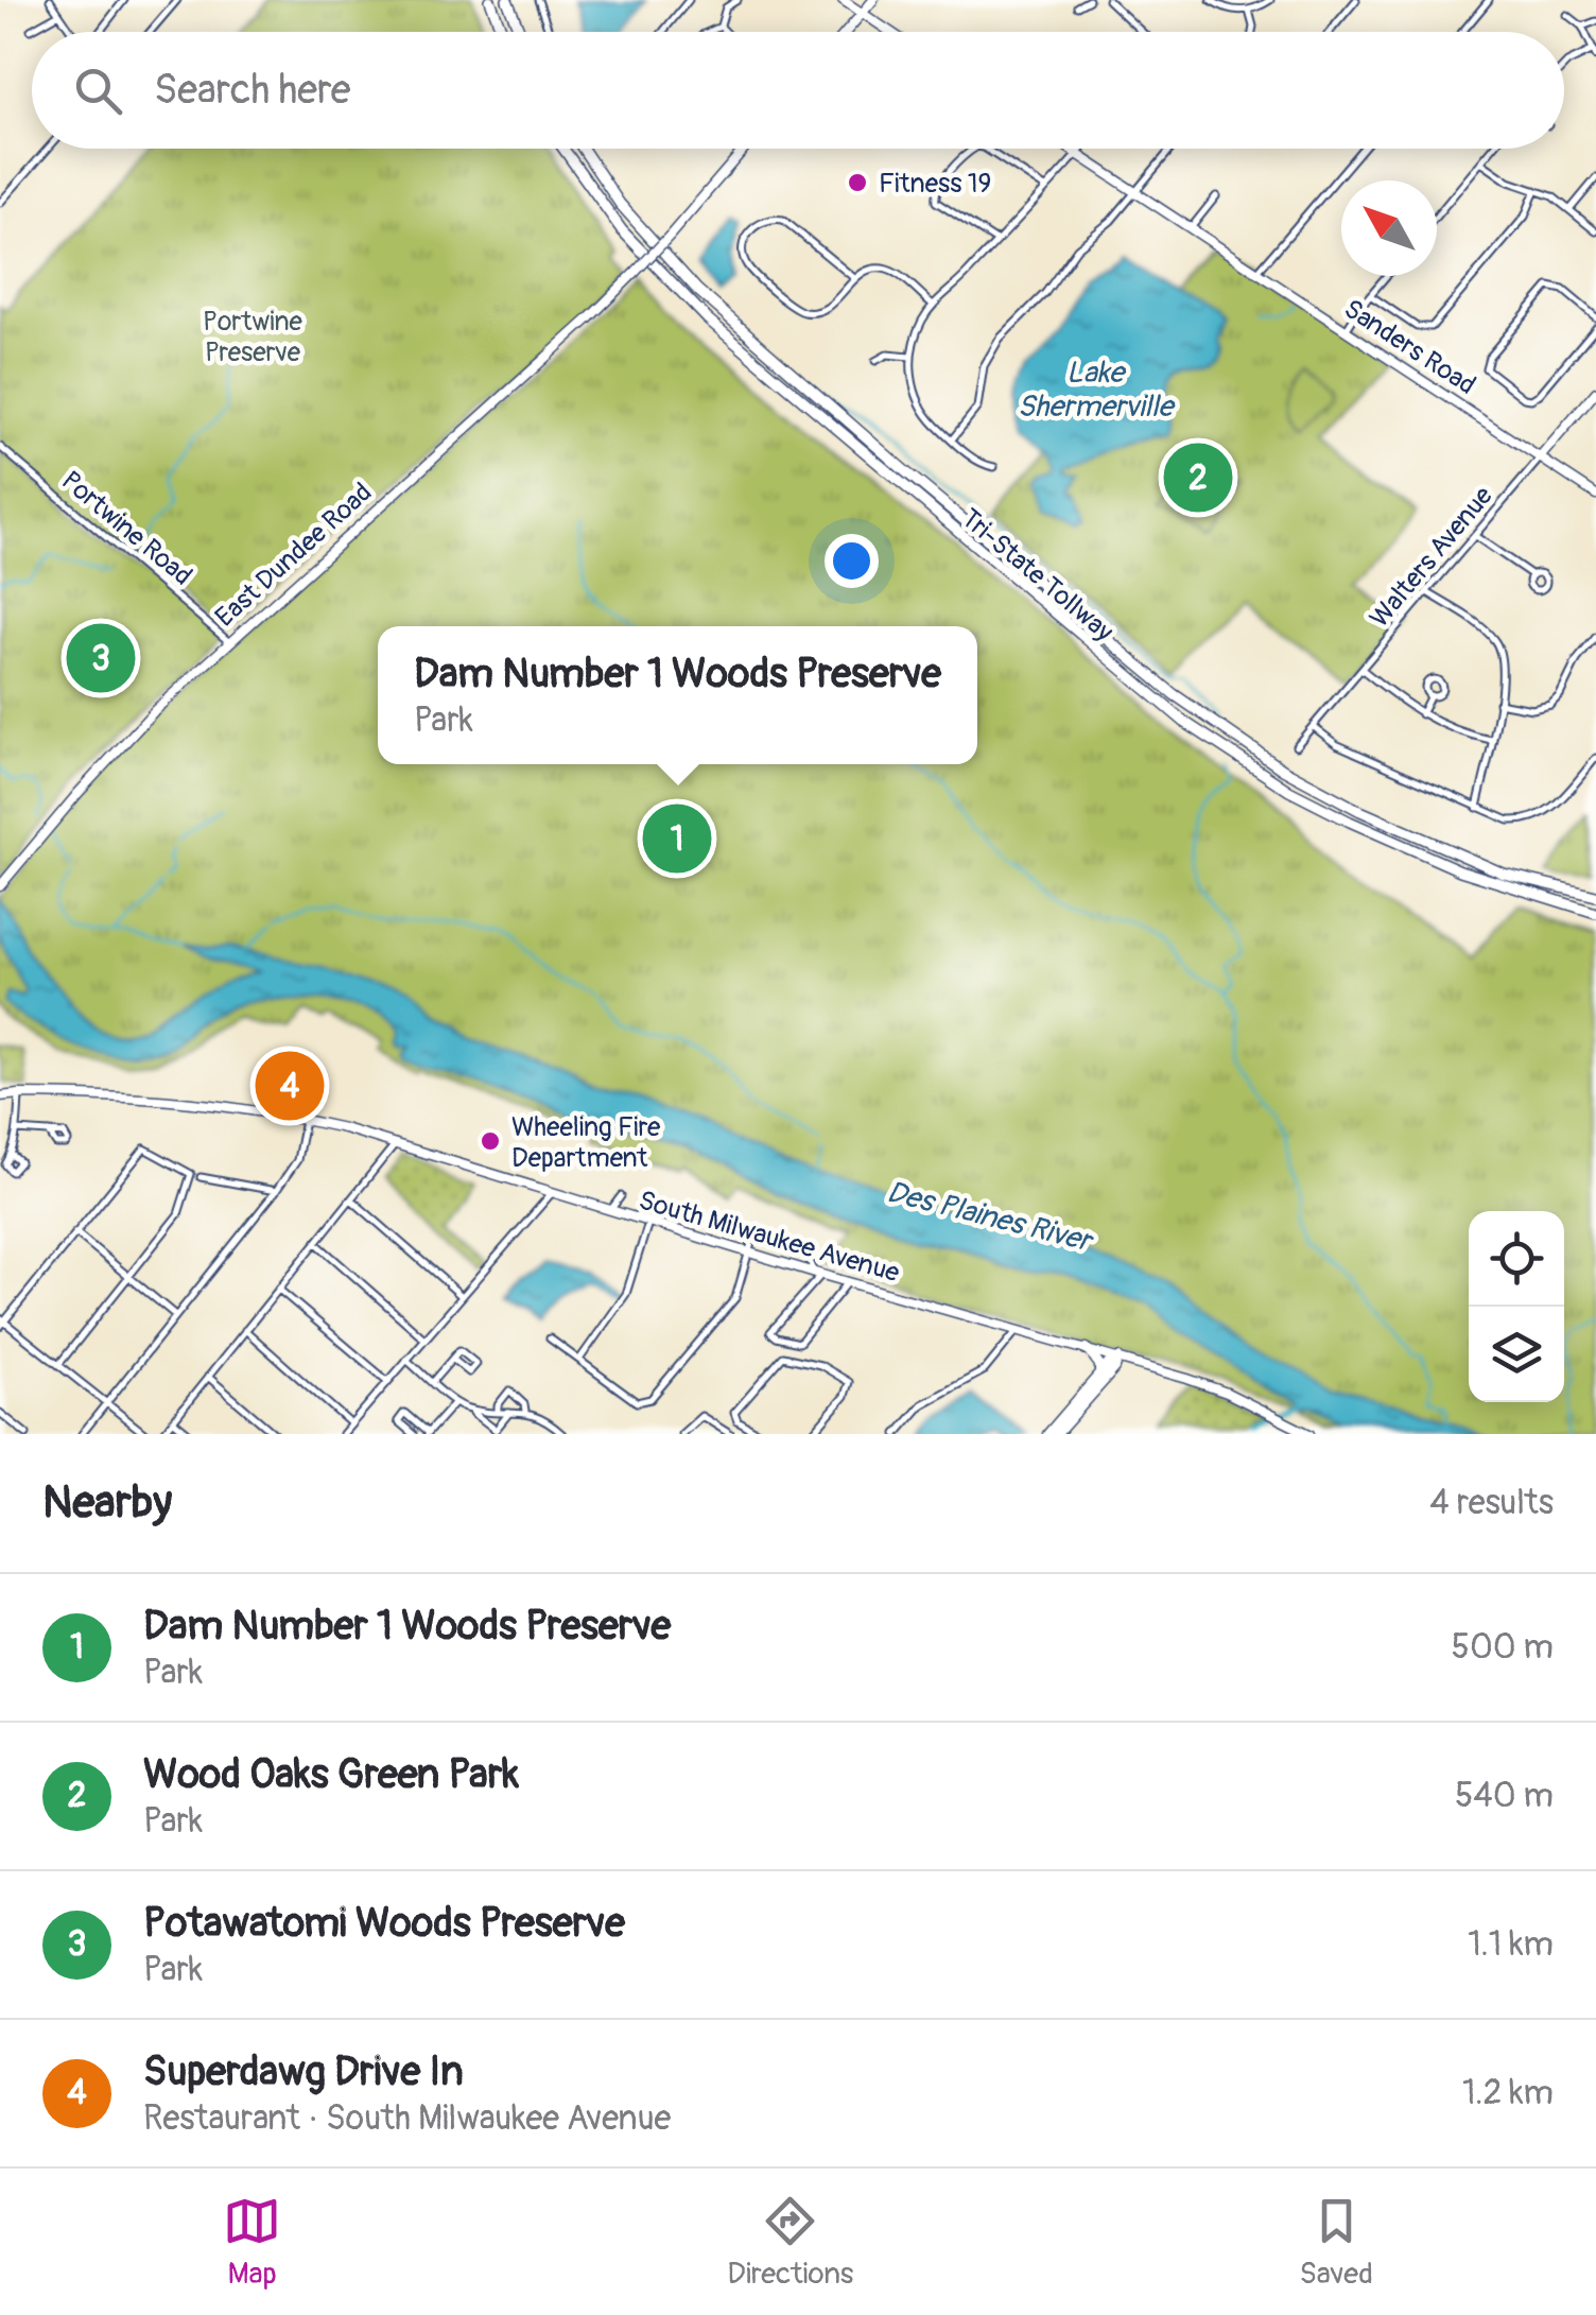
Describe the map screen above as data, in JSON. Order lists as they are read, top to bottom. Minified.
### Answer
{"streets":{"highway":["Tri-State Tollway"],"main road":["Sanders Road","East Dundee Road","Walters Avenue","South Milwaukee Avenue"],"street":["Portwine Road"]},"crossings":[["Sanders Road","Walters Avenue"],["Portwine Road","East Dundee Road"]],"water":["Lake Shermerville","Des Plaines River"],"parks":["Portwine Preserve"],"places":["Fitness 19","Wheeling Fire Department"],"north":"top left","page":{"search":"Search here","pins":["2","3","1","4"],"popup":["Dam Number 1 Woods Preserve","Park"],"heading":["Nearby","4 results"],"list":[{"mark":"1","name":"Dam Number 1 Woods Preserve","note":"Park","value":"500 m"},{"mark":"2","name":"Wood Oaks Green Park","note":"Park","value":"540 m"},{"mark":"3","name":"Potawatomi Woods Preserve","note":"Park","value":"1.1 km"},{"mark":"4","name":"Superdawg Drive In","note":"Restaurant · South Milwaukee Avenue","value":"1.2 km"}],"nav":["Map","Directions","Saved"]}}
